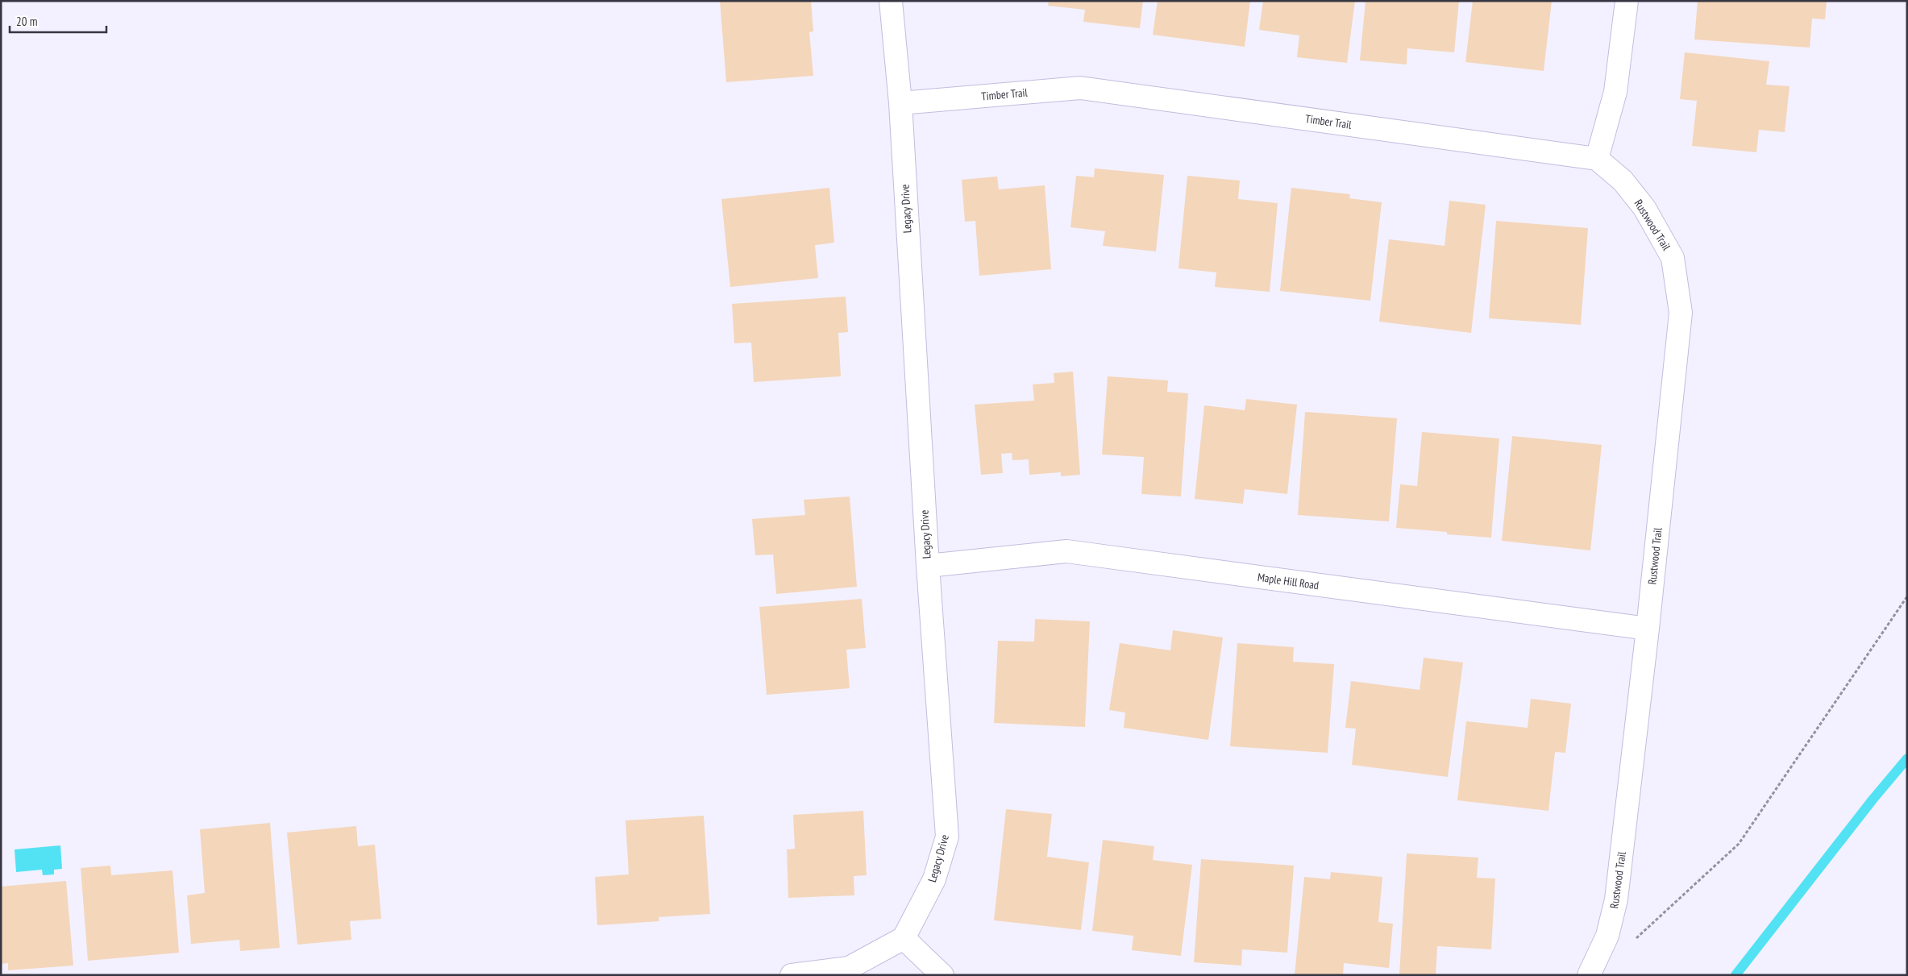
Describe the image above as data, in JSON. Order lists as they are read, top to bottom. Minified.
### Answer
{"streets":{"street":["Timber Trail","Legacy Drive","Rustwood Trail","Maple Hill Road"]},"crossings":[["Timber Trail","Legacy Drive"],["Timber Trail","Rustwood Trail"],["Legacy Drive","Maple Hill Road"],["Rustwood Trail","Maple Hill Road"]],"scale_bar":"20 m"}
